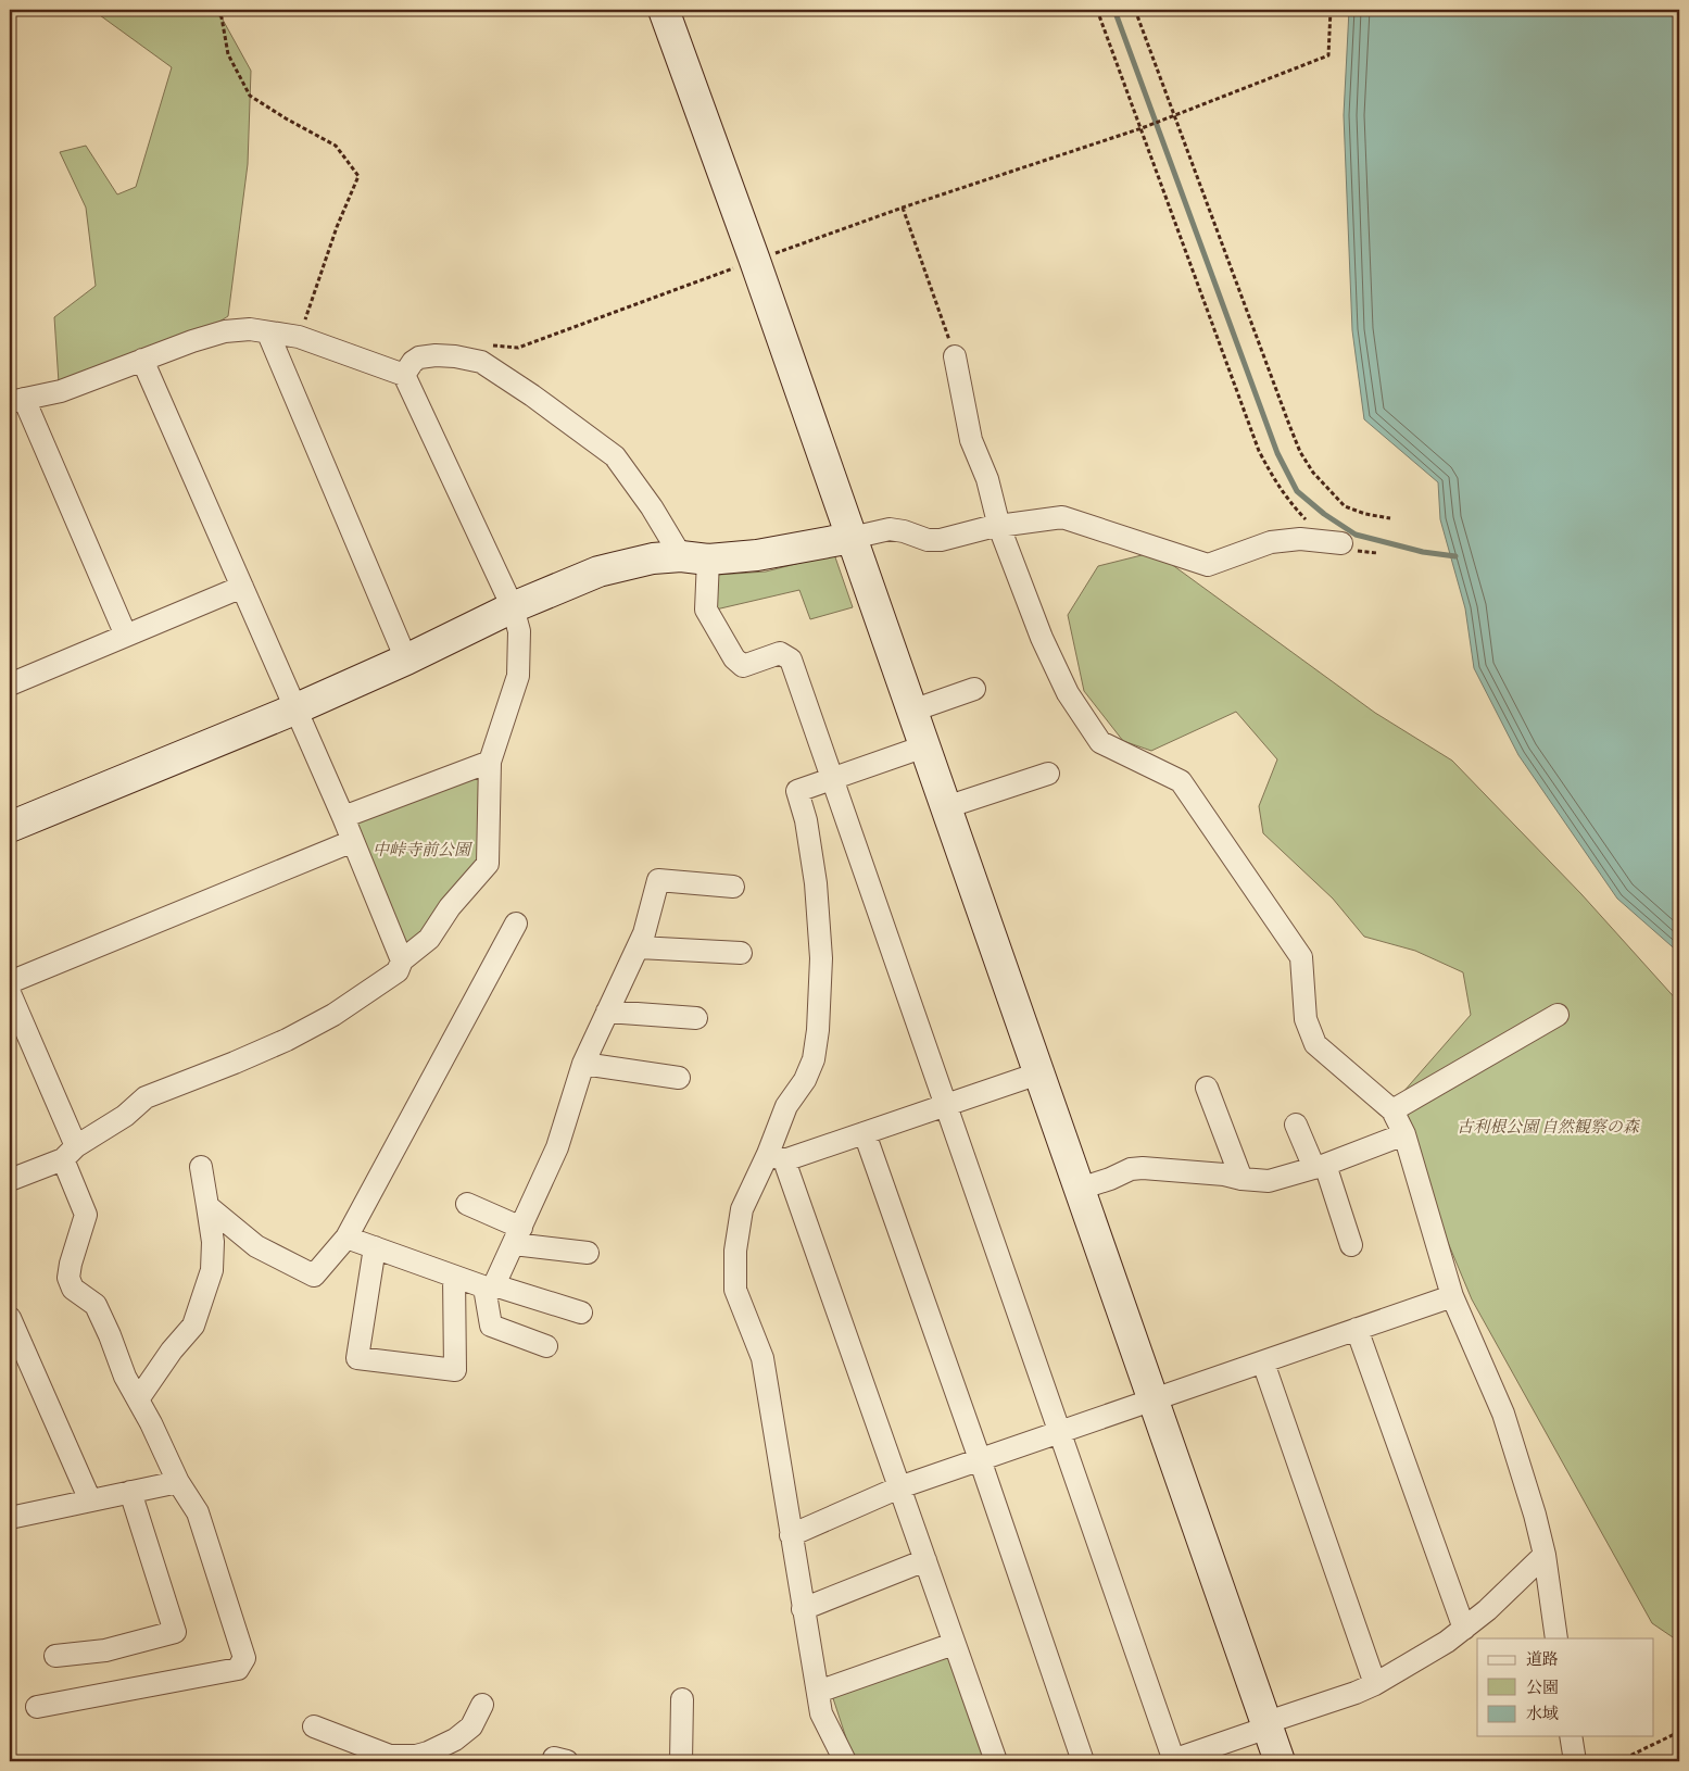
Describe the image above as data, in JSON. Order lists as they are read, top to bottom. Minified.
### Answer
{"parks":["中峠寺前公園","古利根公園 自然観察の森"],"legend":["道路","公園","水域"]}
